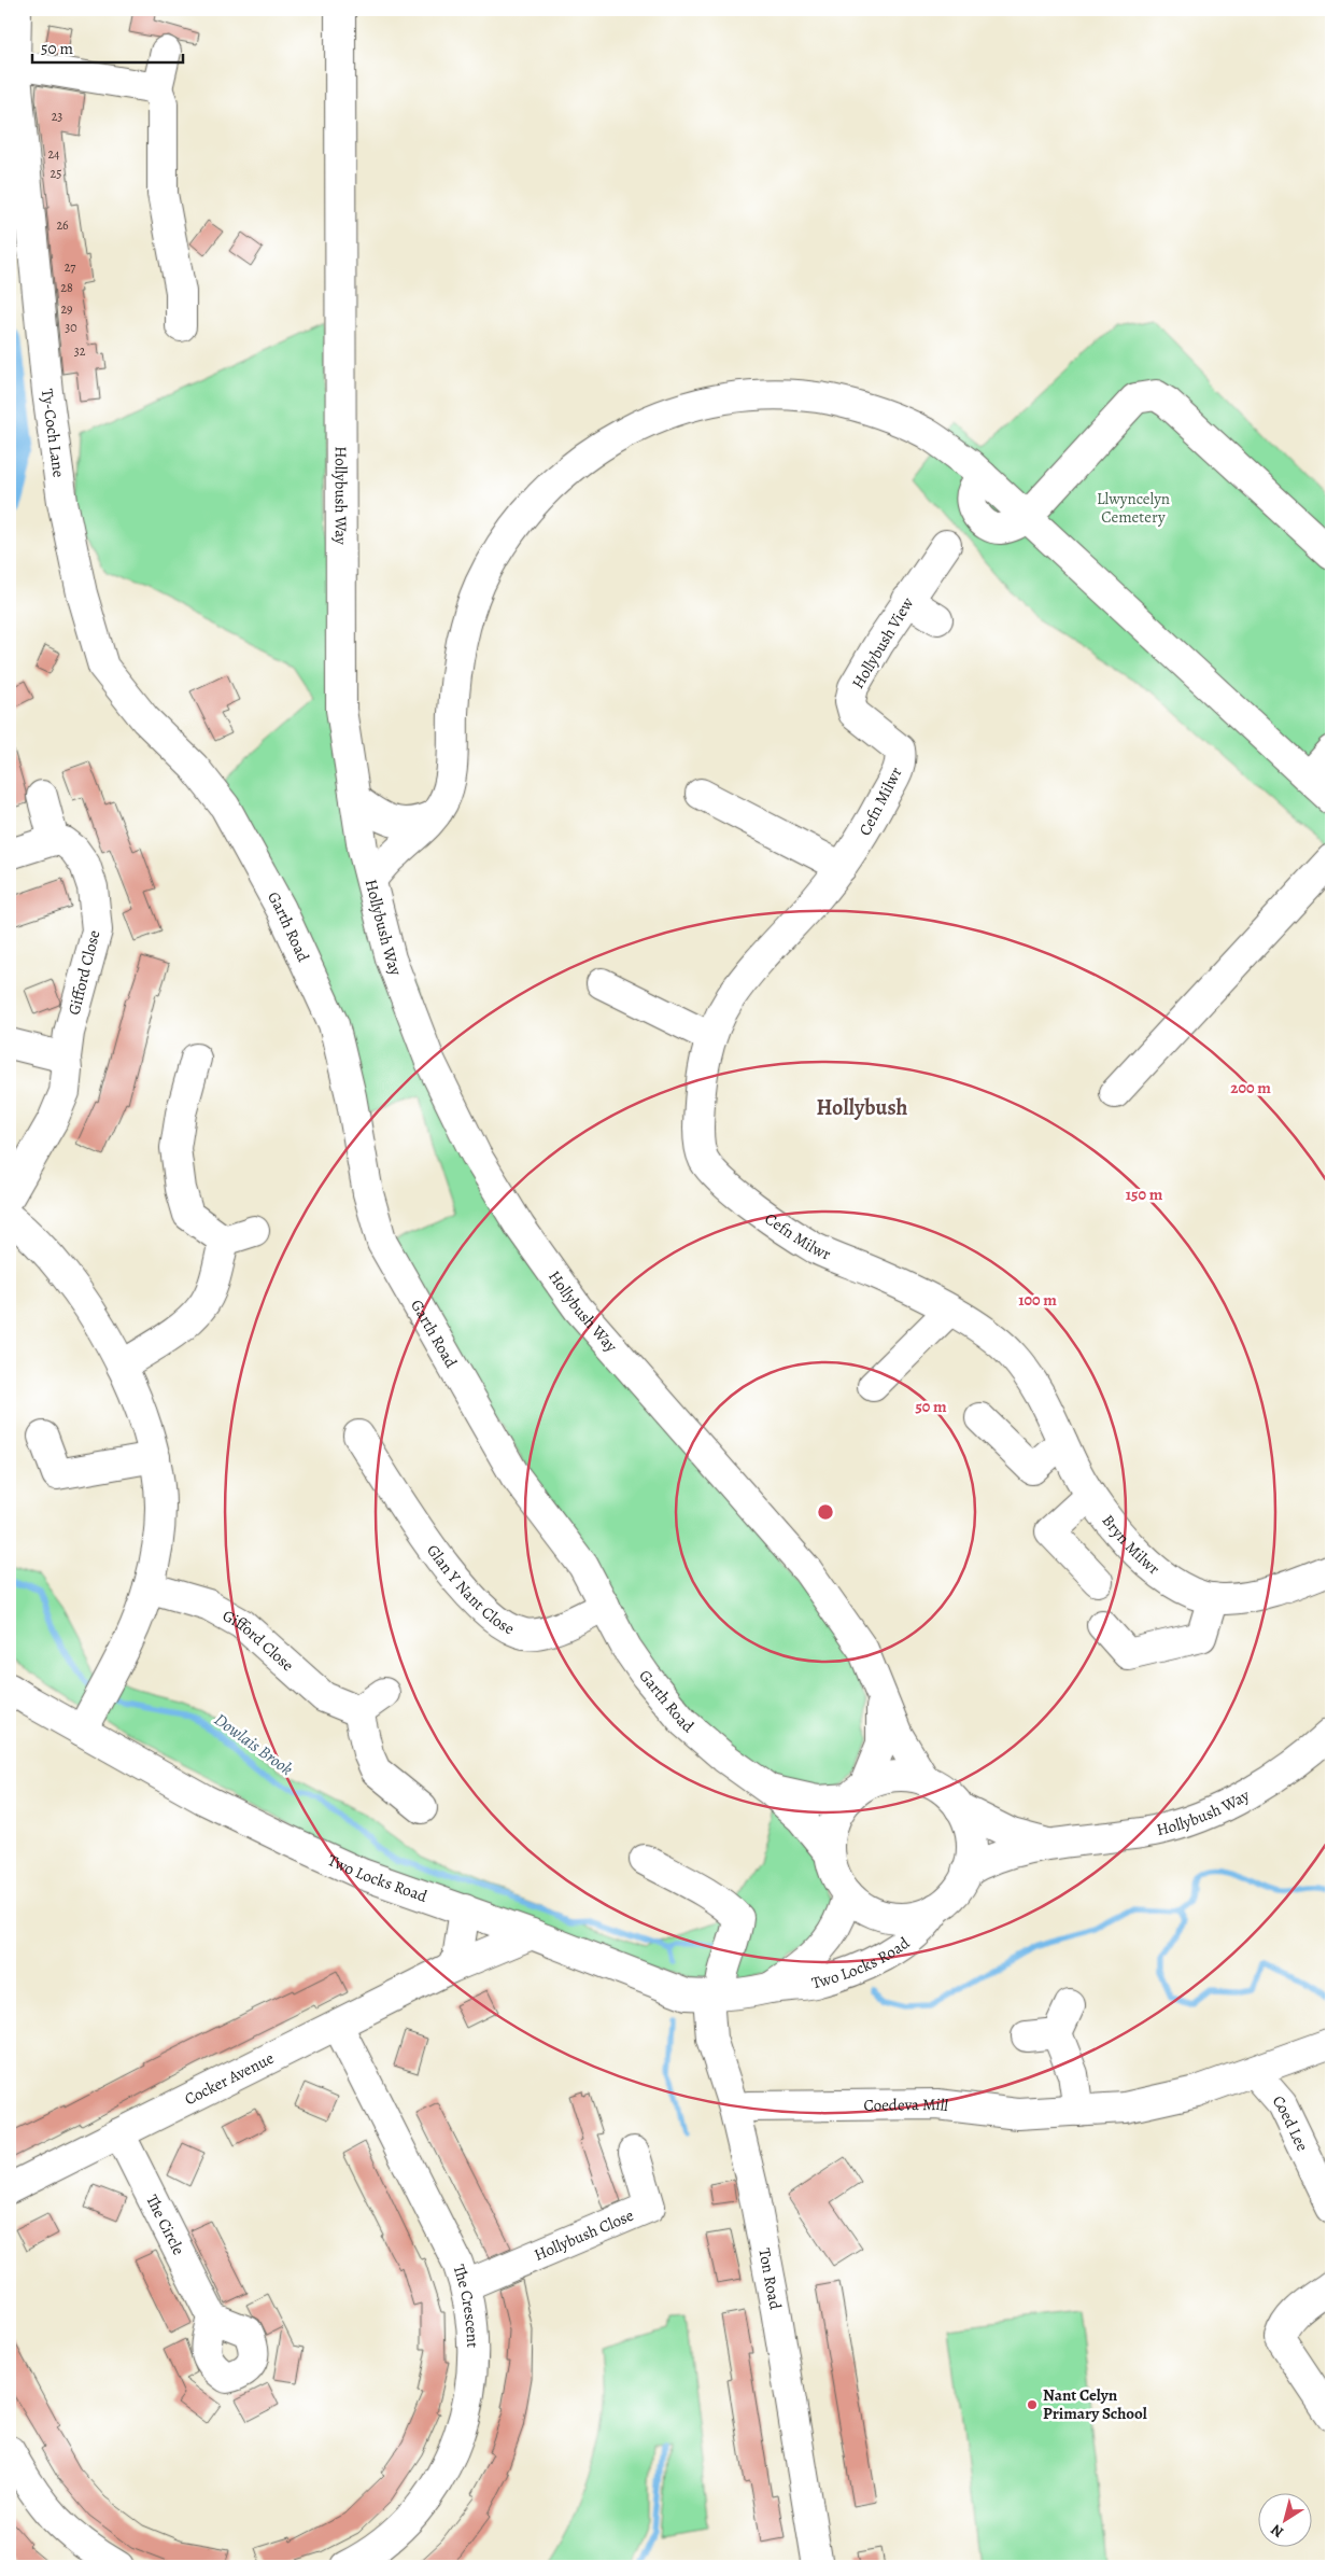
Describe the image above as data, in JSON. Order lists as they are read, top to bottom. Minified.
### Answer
{"streets":{"street":["Ty-Coch Lane","Hollybush Way","Hollybush View","Cefn Milwr","Garth Road","Gifford Close","Bryn Milwr","Glan Y Nant Close","Two Locks Road","Cocker Avenue","Coedeva Mill","Coed Lee","The Circle","Hollybush Close","Ton Road","The Crescent"]},"crossings":[["Ty-Coch Lane","Garth Road"],["Hollybush Way","Garth Road"],["Hollybush Way","Two Locks Road"],["Hollybush View","Cefn Milwr"],["Cefn Milwr","Bryn Milwr"],["Garth Road","Glan Y Nant Close"],["Garth Road","Two Locks Road"],["Two Locks Road","Cocker Avenue"],["Two Locks Road","Ton Road"],["Cocker Avenue","The Circle"],["Cocker Avenue","The Crescent"],["Coedeva Mill","Coed Lee"],["Coedeva Mill","Ton Road"],["Hollybush Close","The Crescent"]],"districts":["Hollybush"],"water":["Dowlais Brook"],"parks":["Llwyncelyn Cemetery"],"places":["Nant Celyn Primary School"],"house_numbers":["23","24","25","26","27","28","29","30","32"],"scale_bar":"50 m","north":"bottom left","rings":["200 m","150 m","100 m","50 m"]}
